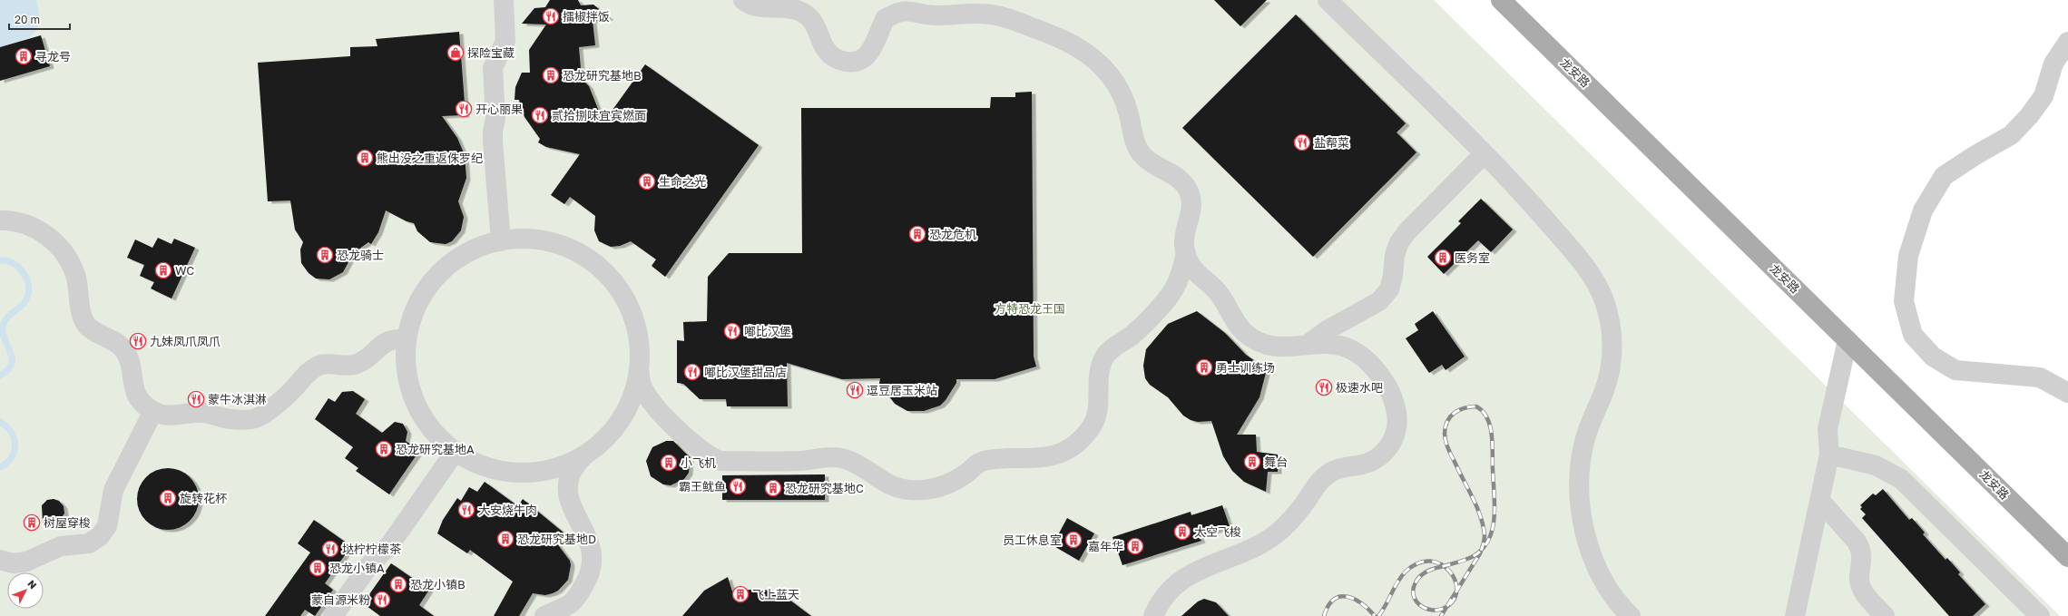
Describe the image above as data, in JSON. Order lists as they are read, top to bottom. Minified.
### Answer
{"streets":{"main road":["龙安路"]},"parks":["方特恐龙王国"],"places":{"restaurant":["擂椒拌饭","开心丽果","贰拾捌味宜宾燃面","盐帮菜","嘟比汉堡","九妹凤爪凤爪","嘟比汉堡甜品店","极速水吧","逗豆居玉米站","蒙牛冰淇淋","霸王鱿鱼","大安烧牛肉","垯柠柠檬茶","蒙自源米粉"],"shop":["探险宝藏"],"building":["寻龙号","恐龙研究基地B","熊出没之重返侏罗纪","生命之光","恐龙危机","恐龙骑士","医务室","WC","勇士训练场","恐龙研究基地A","舞台","小飞机","恐龙研究基地C","旋转花杯","树屋穿梭","太空飞梭","恐龙研究基地D","员工休息室","嘉年华","恐龙小镇A","恐龙小镇B","飞上蓝天"]},"scale_bar":"20 m","north":"top right"}
